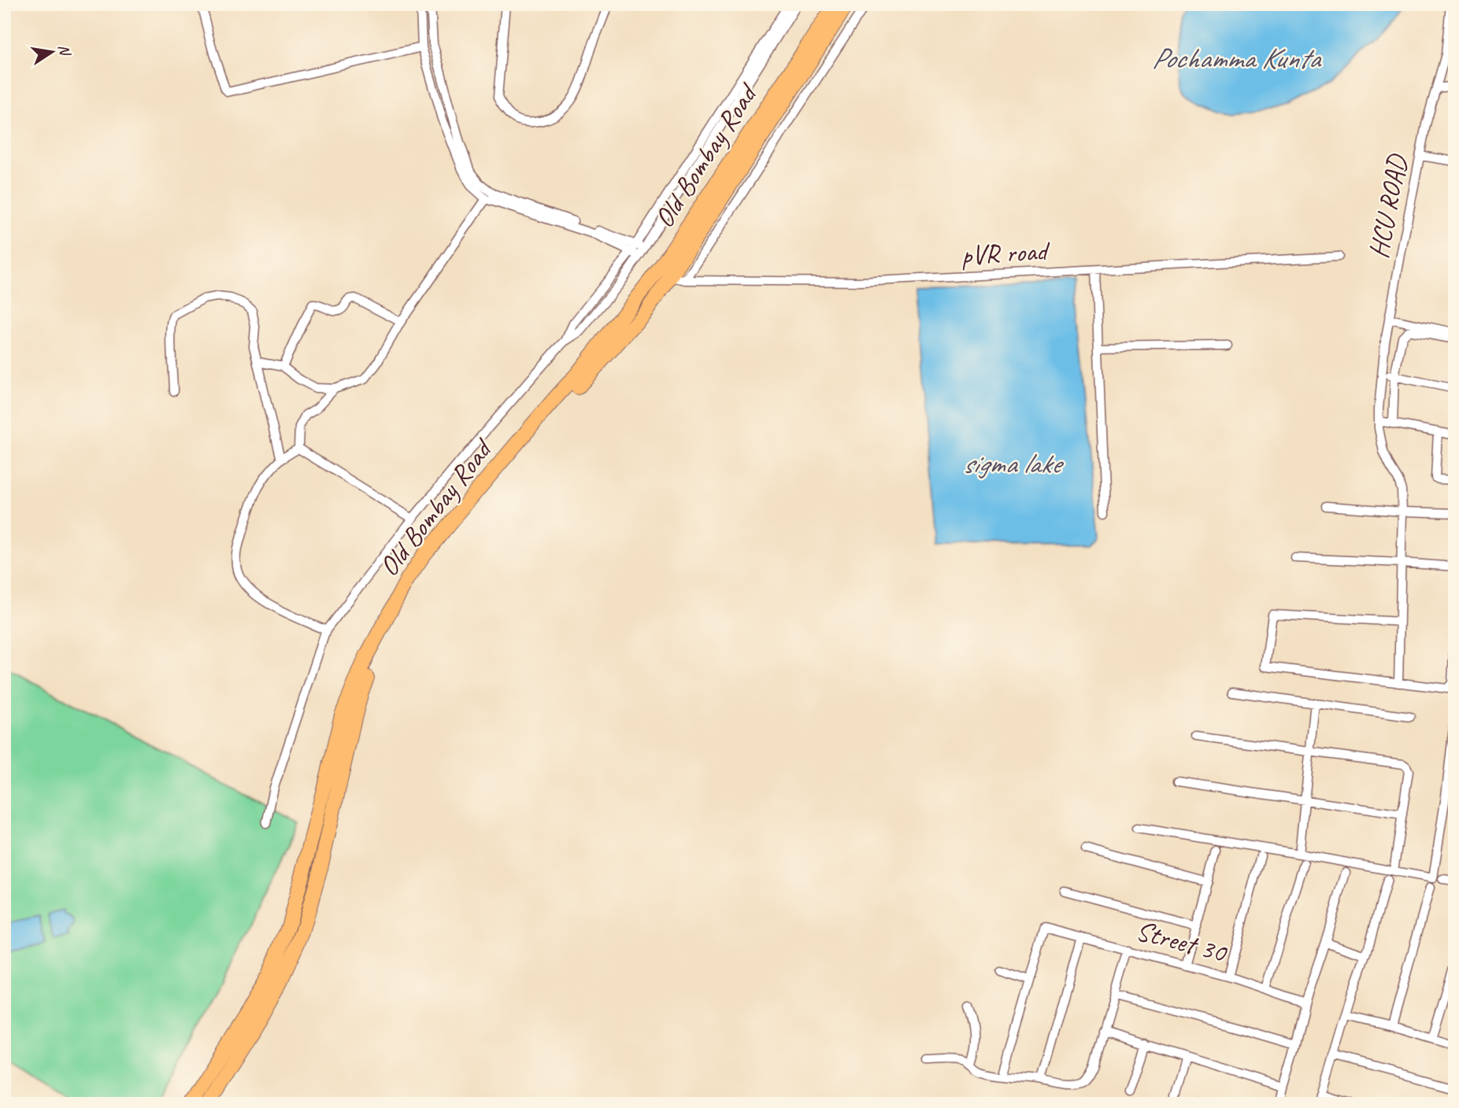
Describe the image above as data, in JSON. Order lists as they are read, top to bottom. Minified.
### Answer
{"streets":{"main road":["Old Bombay Road"],"street":["HCU ROAD","pVR road","Street 30"]},"crossings":[["Old Bombay Road","pVR road"]],"water":["Pochamma Kunta","sigma lake"],"north":"right"}
